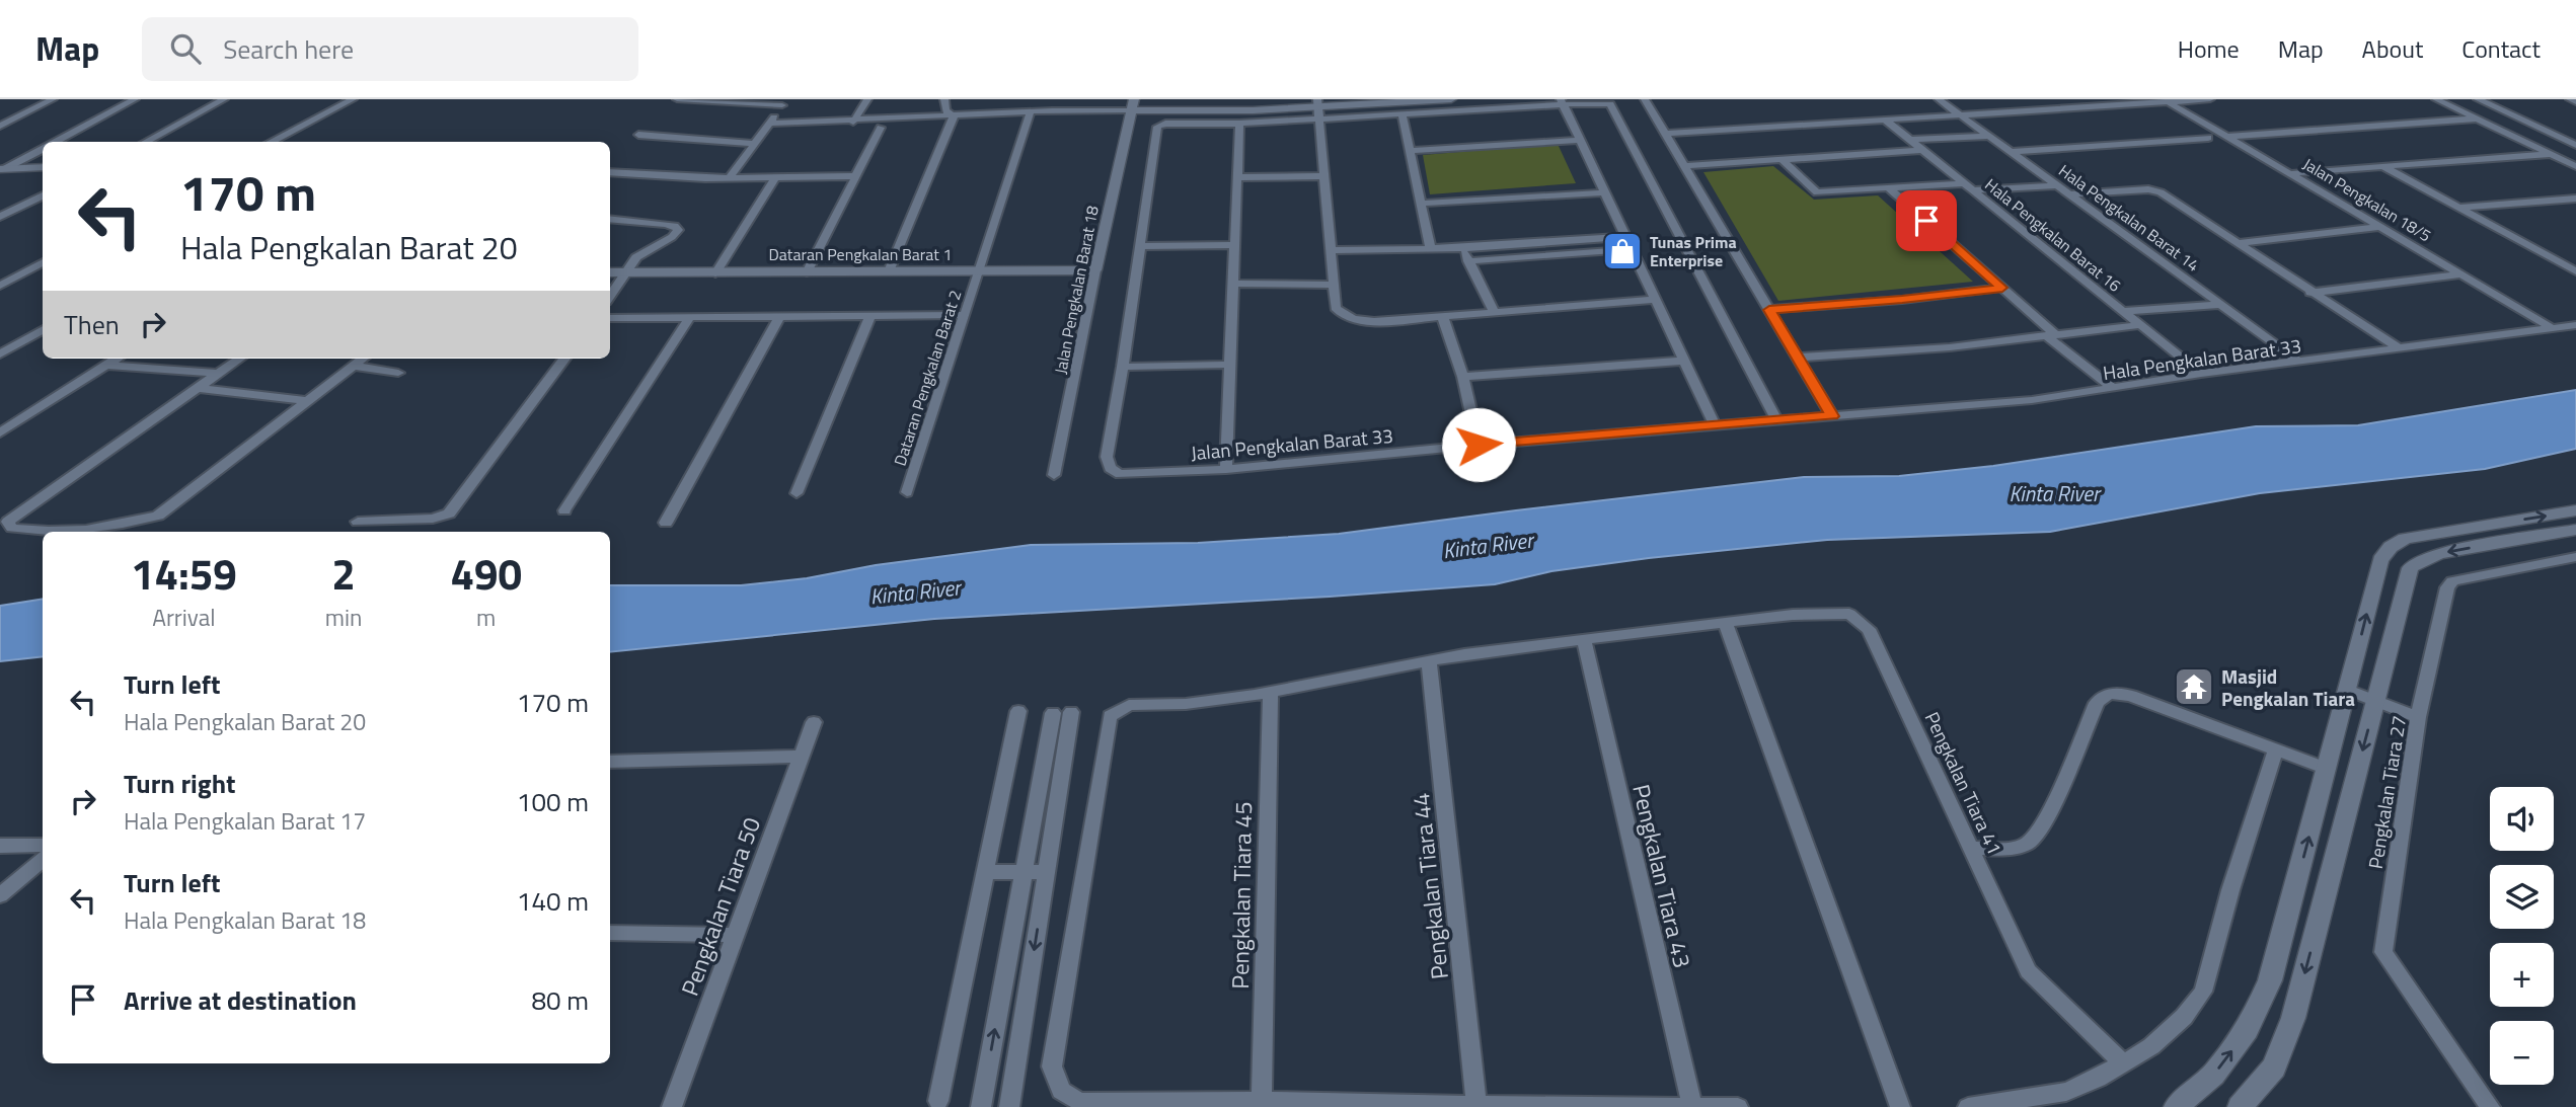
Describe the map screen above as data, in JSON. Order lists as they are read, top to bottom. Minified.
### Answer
{"streets":{"street":["Jalan Pengkalan 18/5","Hala Pengkalan Barat 14","Hala Pengkalan Barat 16","Dataran Pengkalan Barat 1","Jalan Pengkalan Barat 18","Hala Pengkalan Barat 33","Dataran Pengkalan Barat 2","Jalan Pengkalan Barat 33","Pengkalan Tiara 41","Pengkalan Tiara 27","Pengkalan Tiara 43","Pengkalan Tiara 44","Pengkalan Tiara 45","Pengkalan Tiara 50"]},"crossings":[["Jalan Pengkalan 18/5","Hala Pengkalan Barat 33"],["Hala Pengkalan Barat 14","Hala Pengkalan Barat 33"],["Hala Pengkalan Barat 16","Hala Pengkalan Barat 33"],["Dataran Pengkalan Barat 1","Jalan Pengkalan Barat 18"],["Dataran Pengkalan Barat 1","Dataran Pengkalan Barat 2"],["Hala Pengkalan Barat 33","Jalan Pengkalan Barat 33"]],"water":["Kinta River"],"places":{"shop":["Tunas Prima Enterprise"],"temple":["Masjid Pengkalan Tiara"]},"page":{"header":"Map","search":"Search here","nav":["Home","Map","About","Contact"],"turn":["170 m","Hala Pengkalan Barat 20"],"then":"Then","eta":["14:59","Arrival","2","min","490","m"],"list":[{"name":"Turn left","note":"Hala Pengkalan Barat 20","value":"170 m"},{"name":"Turn right","note":"Hala Pengkalan Barat 17","value":"100 m"},{"name":"Turn left","note":"Hala Pengkalan Barat 18","value":"140 m"},{"name":"Arrive at destination","value":"80 m"}],"map_buttons":["+","−"]}}
